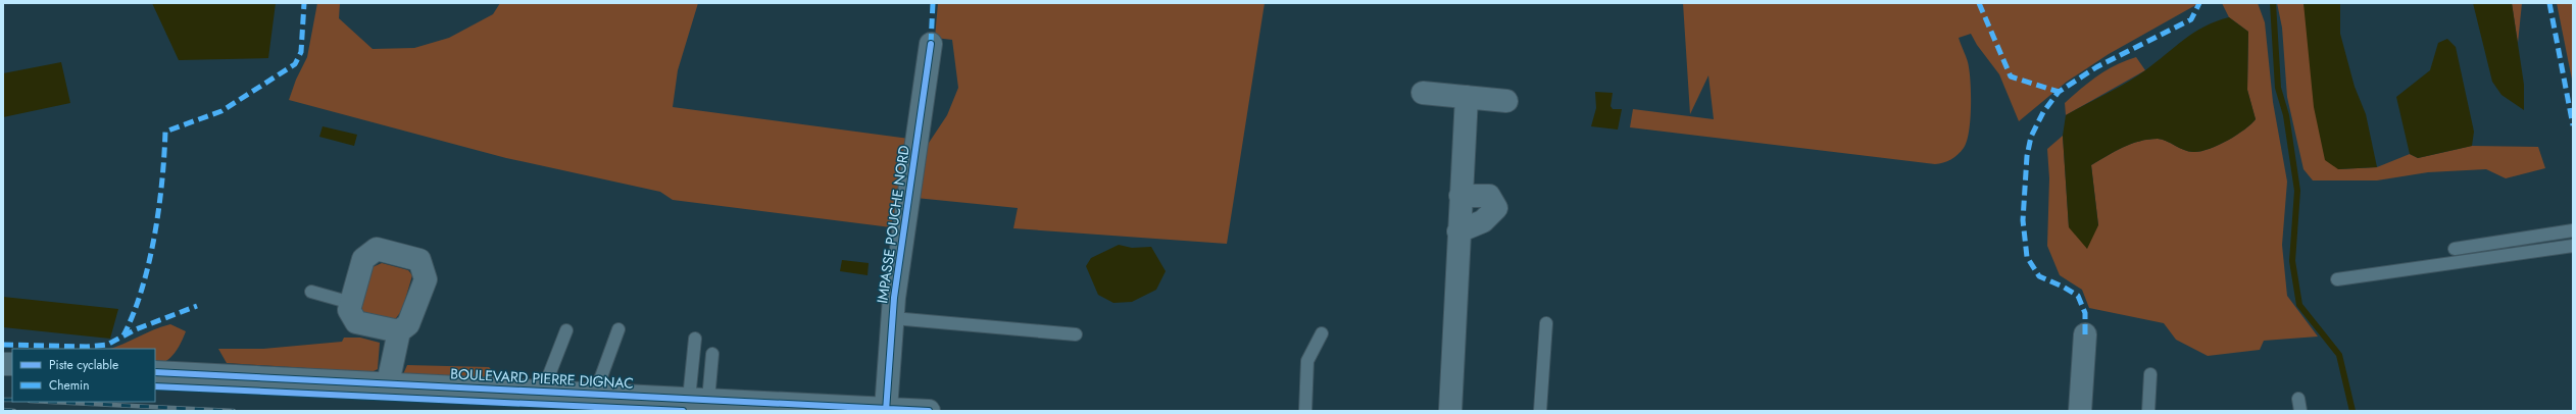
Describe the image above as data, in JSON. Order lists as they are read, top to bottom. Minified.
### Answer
{"streets":{"street":["IMPASSE POUCHE NORD","BOULEVARD PIERRE DIGNAC"]},"crossings":[["IMPASSE POUCHE NORD","BOULEVARD PIERRE DIGNAC"]],"legend":["Piste cyclable","Chemin"]}
